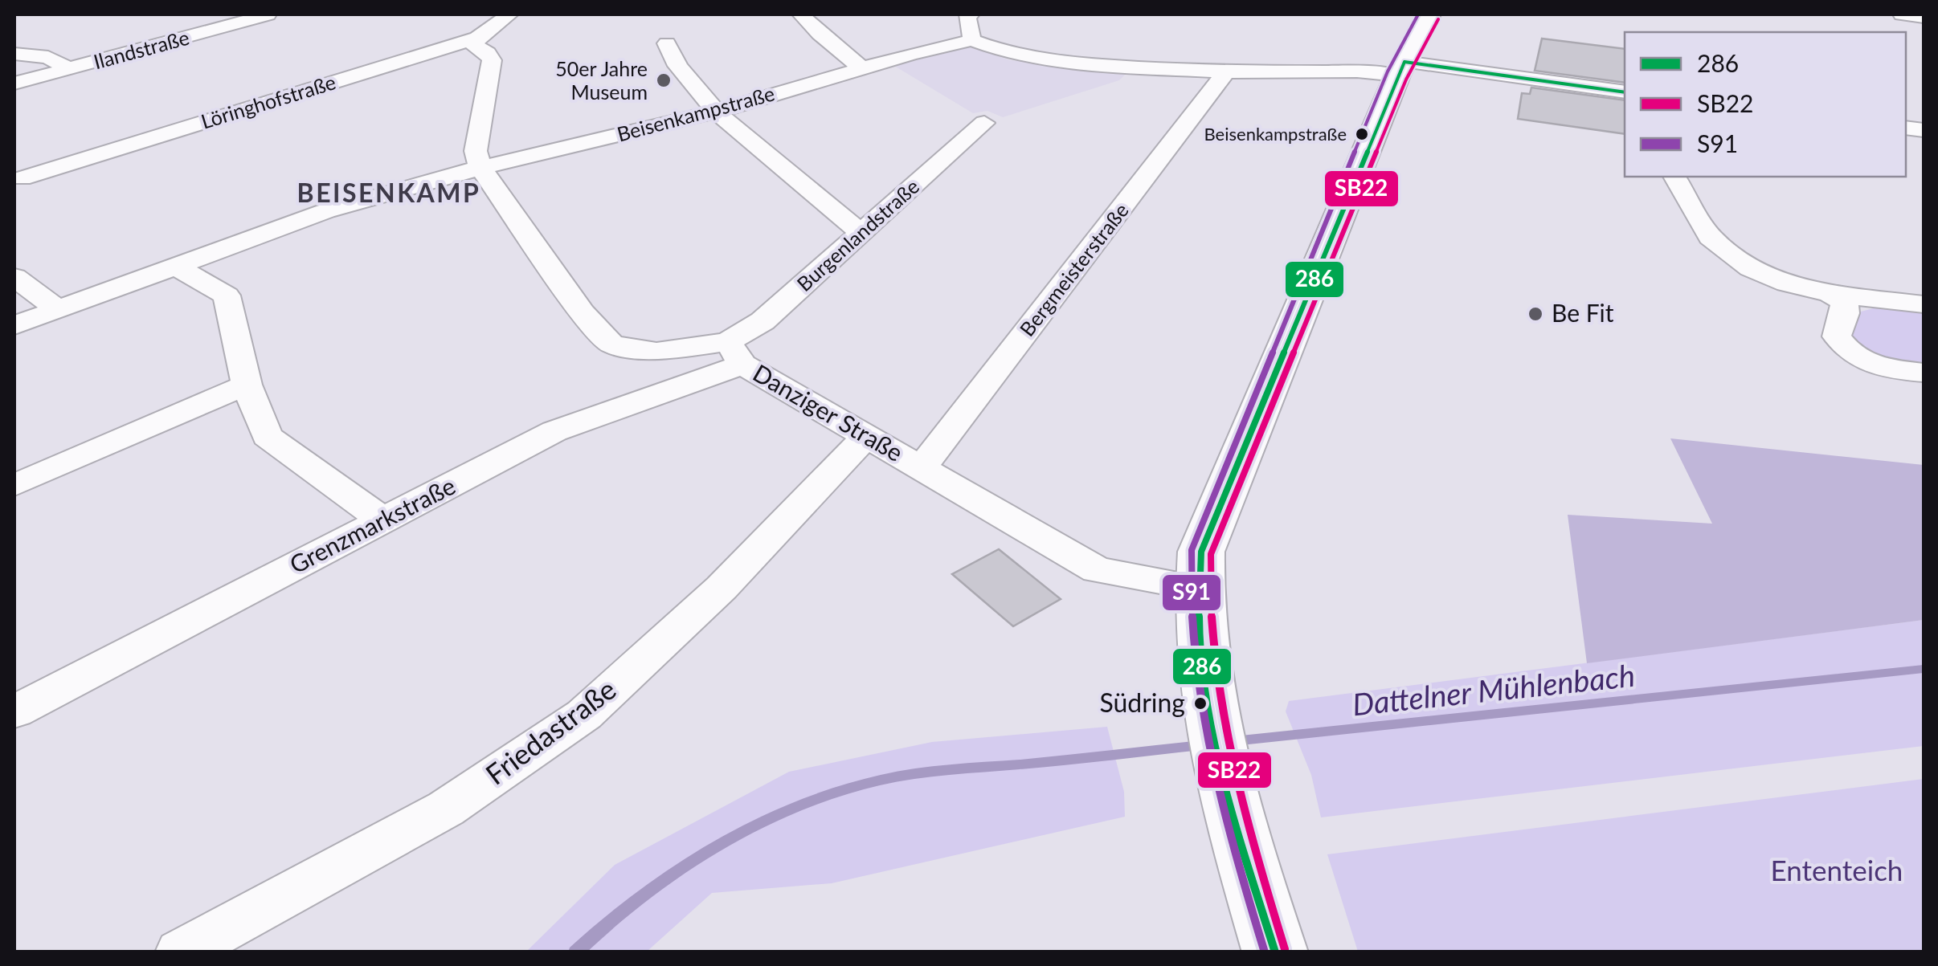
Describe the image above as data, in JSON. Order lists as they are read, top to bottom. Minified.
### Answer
{"streets":{"street":["Ilandstraße","Löringhofstraße","Beisenkampstraße","Burgenlandstraße","Bergmeisterstraße","Danziger Straße","Grenzmarkstraße","Friedastraße"]},"crossings":[["Burgenlandstraße","Danziger Straße"],["Burgenlandstraße","Grenzmarkstraße"],["Bergmeisterstraße","Danziger Straße"],["Danziger Straße","Grenzmarkstraße"],["Danziger Straße","Friedastraße"]],"districts":["BEISENKAMP"],"water":["Dattelner Mühlenbach"],"parks":["Ententeich"],"places":["50er Jahre Museum","Beisenkampstraße","Be Fit","Südring"],"lines":["transit line S91","transit line SB22","transit line 286"],"legend":["286","SB22","S91"]}
